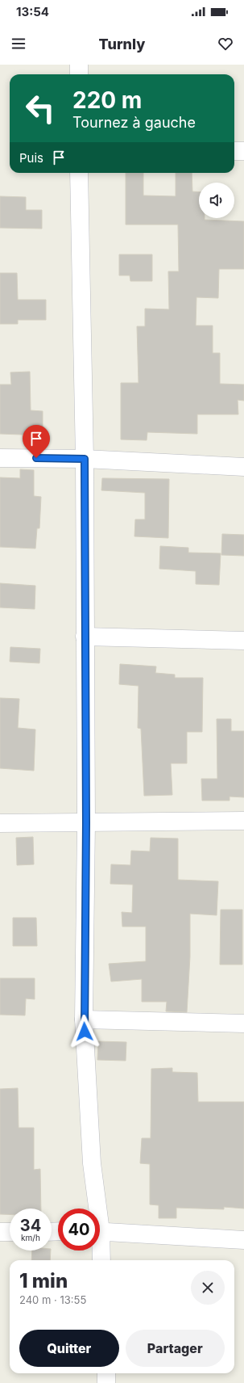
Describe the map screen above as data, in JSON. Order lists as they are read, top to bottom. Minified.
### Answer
{"page":{"status":"13:54","header":"Turnly","turn":["220 m","Tournez à gauche"],"then":"Puis","speed":"34 km/h","limit":"40","heading":["1 min","240 m · 13:55"],"buttons":["Quitter","Partager"]}}
